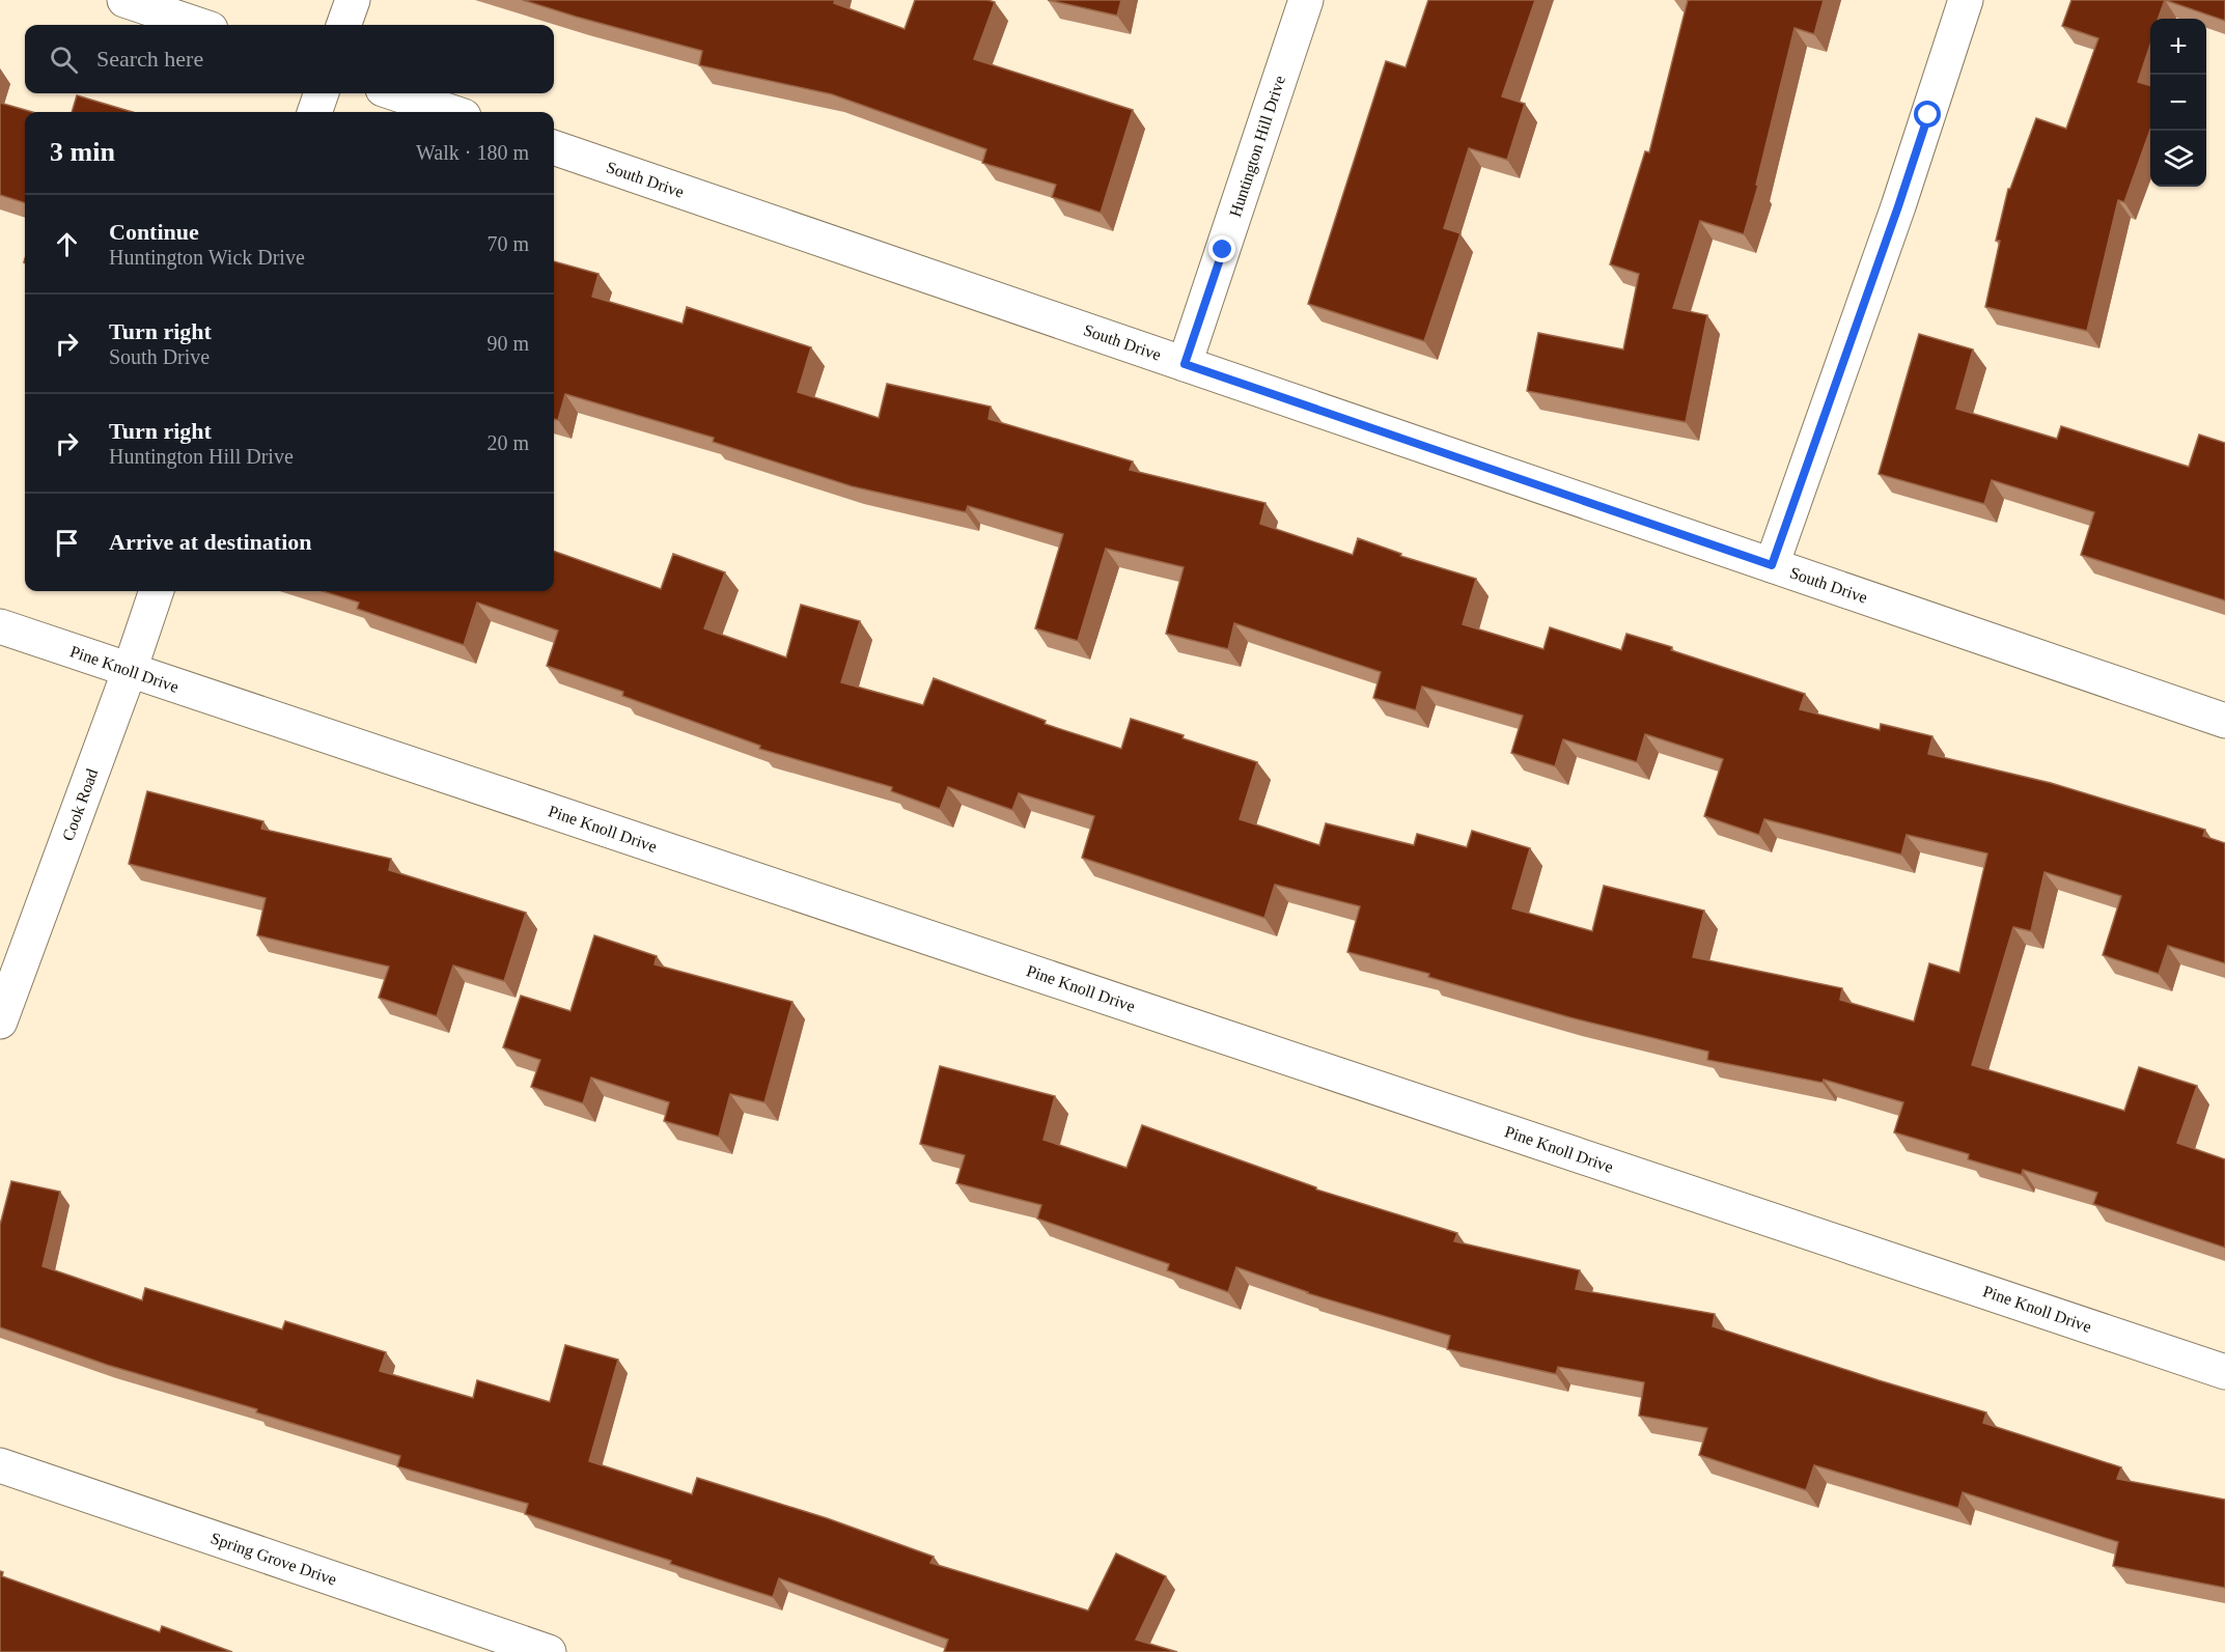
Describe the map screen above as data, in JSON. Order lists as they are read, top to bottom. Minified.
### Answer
{"streets":{"street":["Huntington Hill Drive","South Drive","Pine Knoll Drive","Cook Road","Spring Grove Drive"]},"crossings":[["Huntington Hill Drive","South Drive"],["Pine Knoll Drive","Cook Road"]],"page":{"map_buttons":["+","−"],"search":"Search here","heading":["3 min","Walk · 180 m"],"list":[["Continue","Huntington Wick Drive","70 m"],["Turn right","South Drive","90 m"],["Turn right","Huntington Hill Drive","20 m"],"Arrive at destination"]}}
